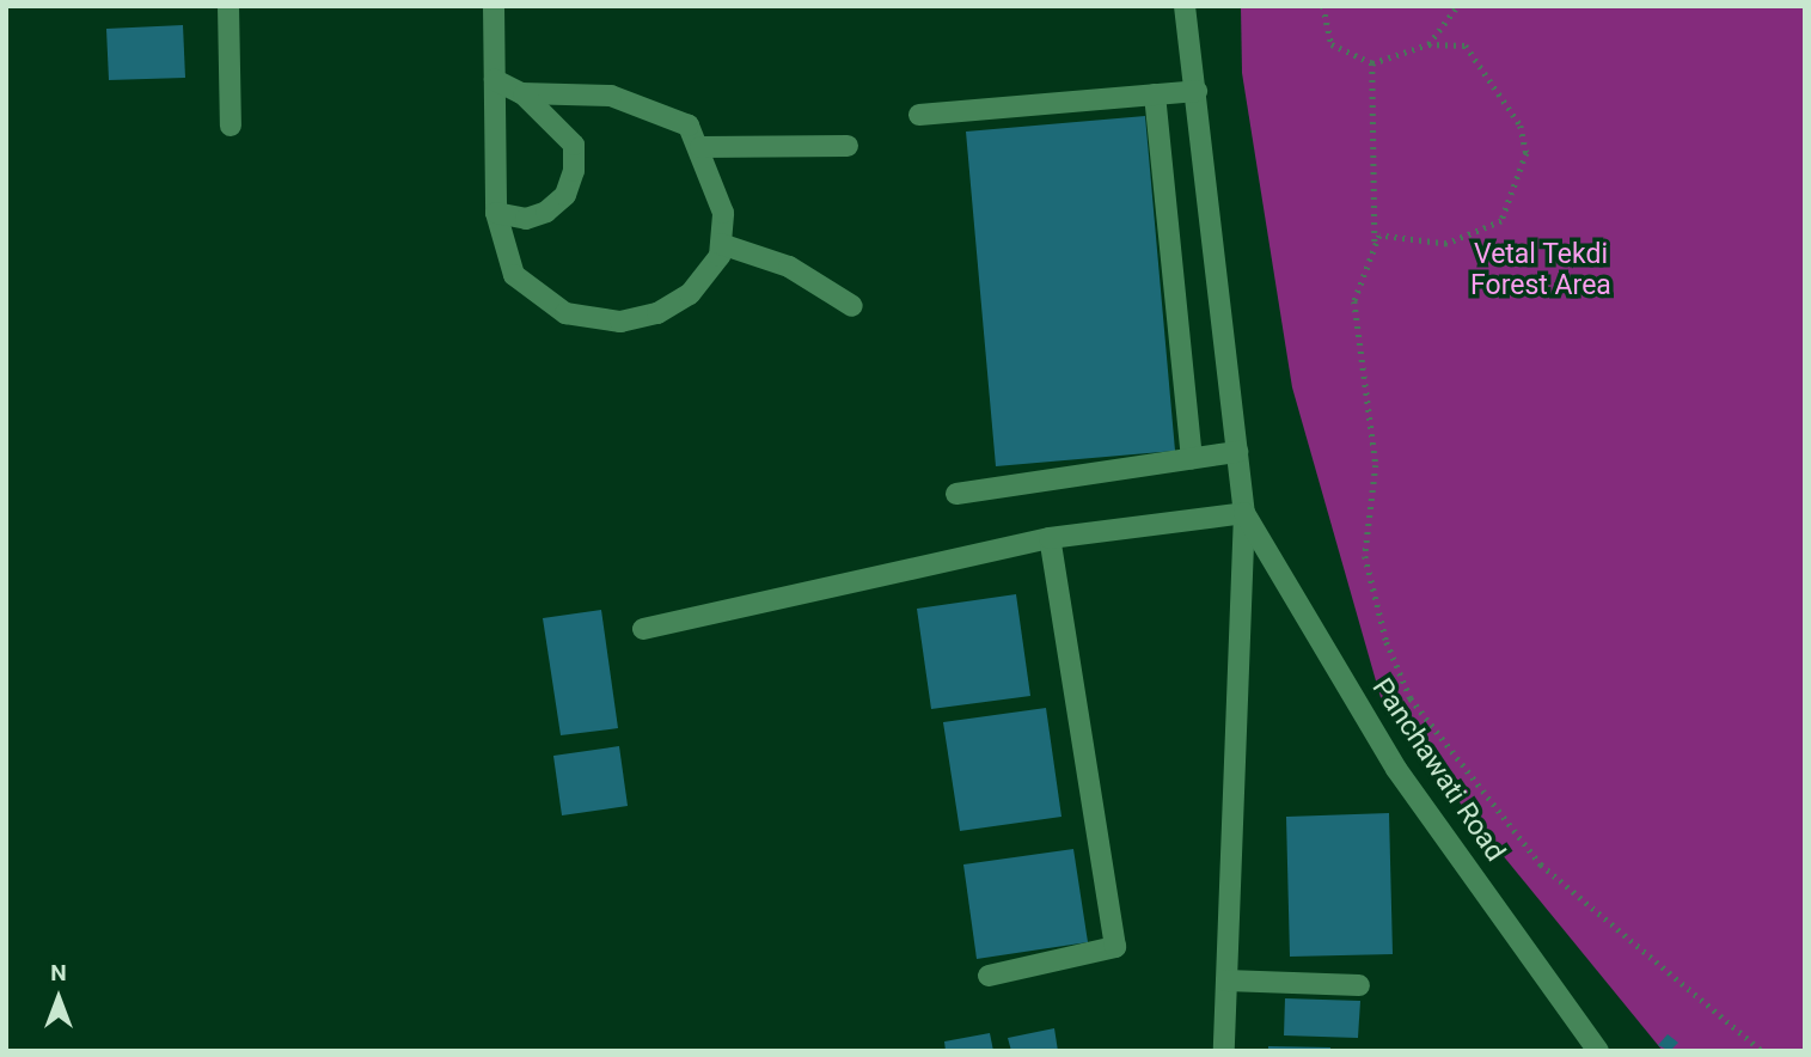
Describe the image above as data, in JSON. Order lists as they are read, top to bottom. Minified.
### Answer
{"streets":{"street":["Panchawati Road"]},"parks":["Vetal Tekdi Forest Area"],"north":"top"}
